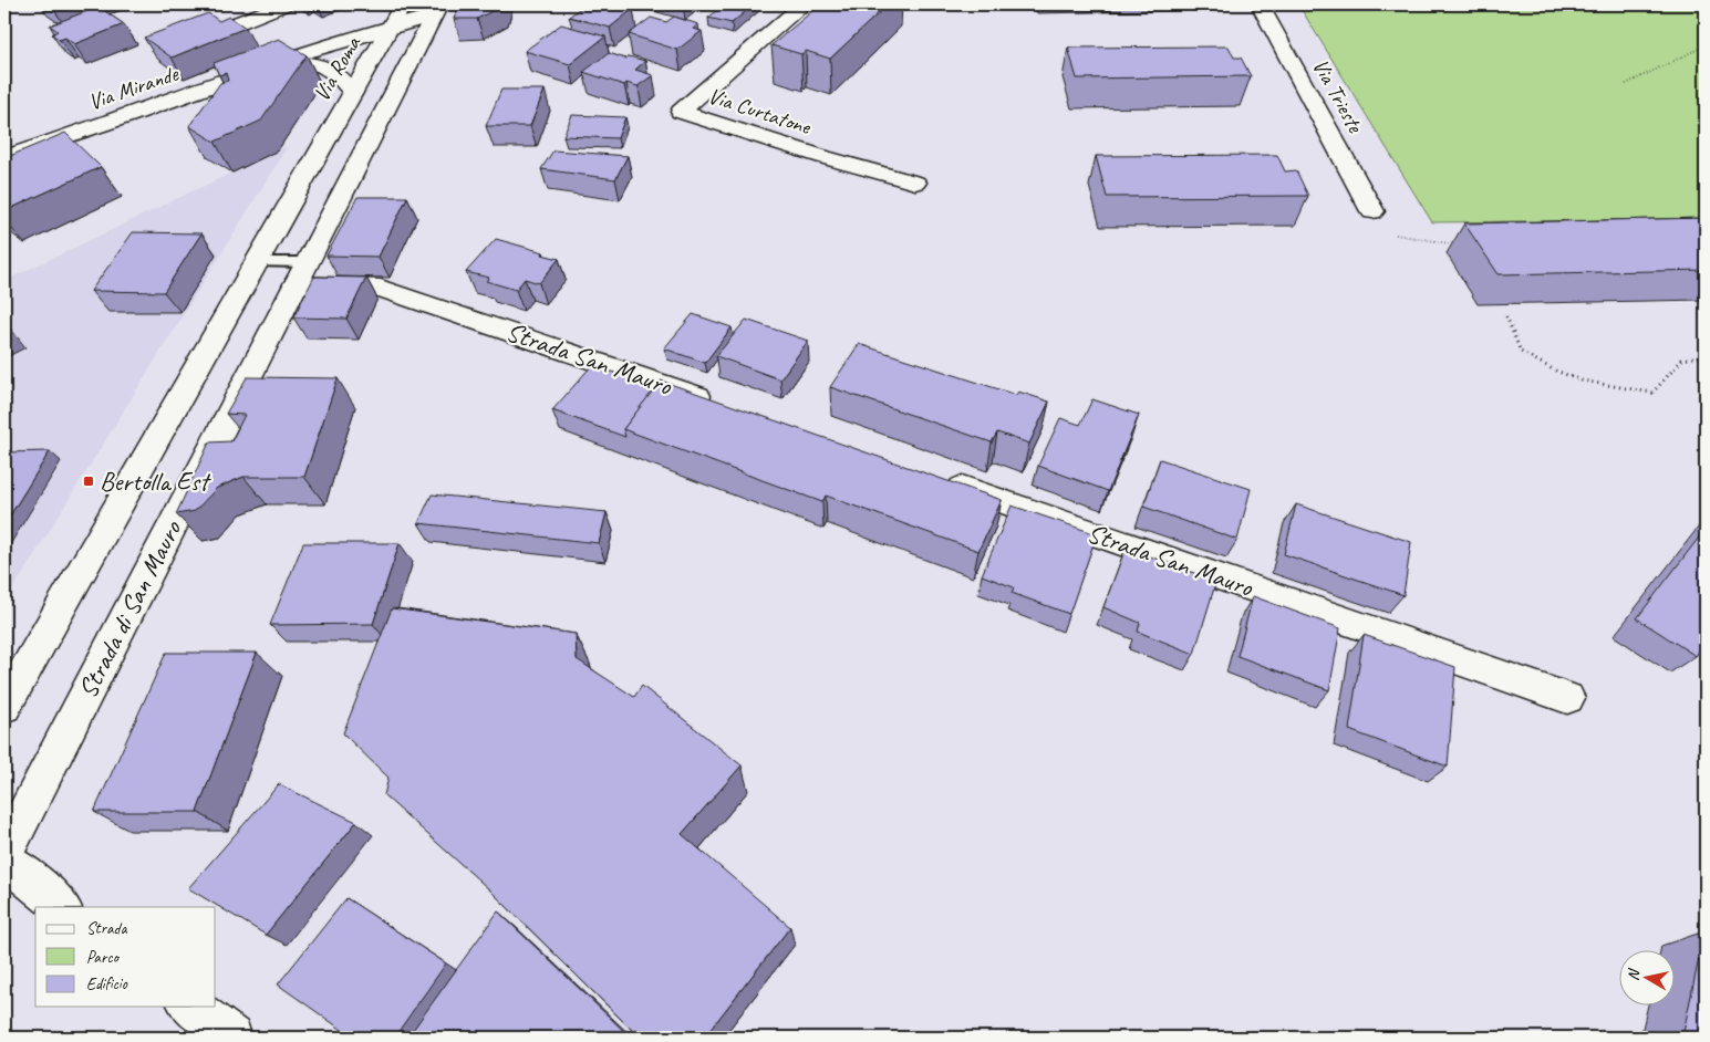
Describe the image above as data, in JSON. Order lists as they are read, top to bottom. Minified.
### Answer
{"streets":{"street":["Via Roma","Via Mirande","Via Trieste","Via Curtatone","Strada San Mauro","Strada di San Mauro"]},"crossings":[["Via Roma","Via Mirande"],["Via Mirande","Strada di San Mauro"],["Strada San Mauro","Strada di San Mauro"]],"places":{"transit":["Bertolla Est"]},"legend":["Strada","Parco","Edificio"],"north":"left"}
